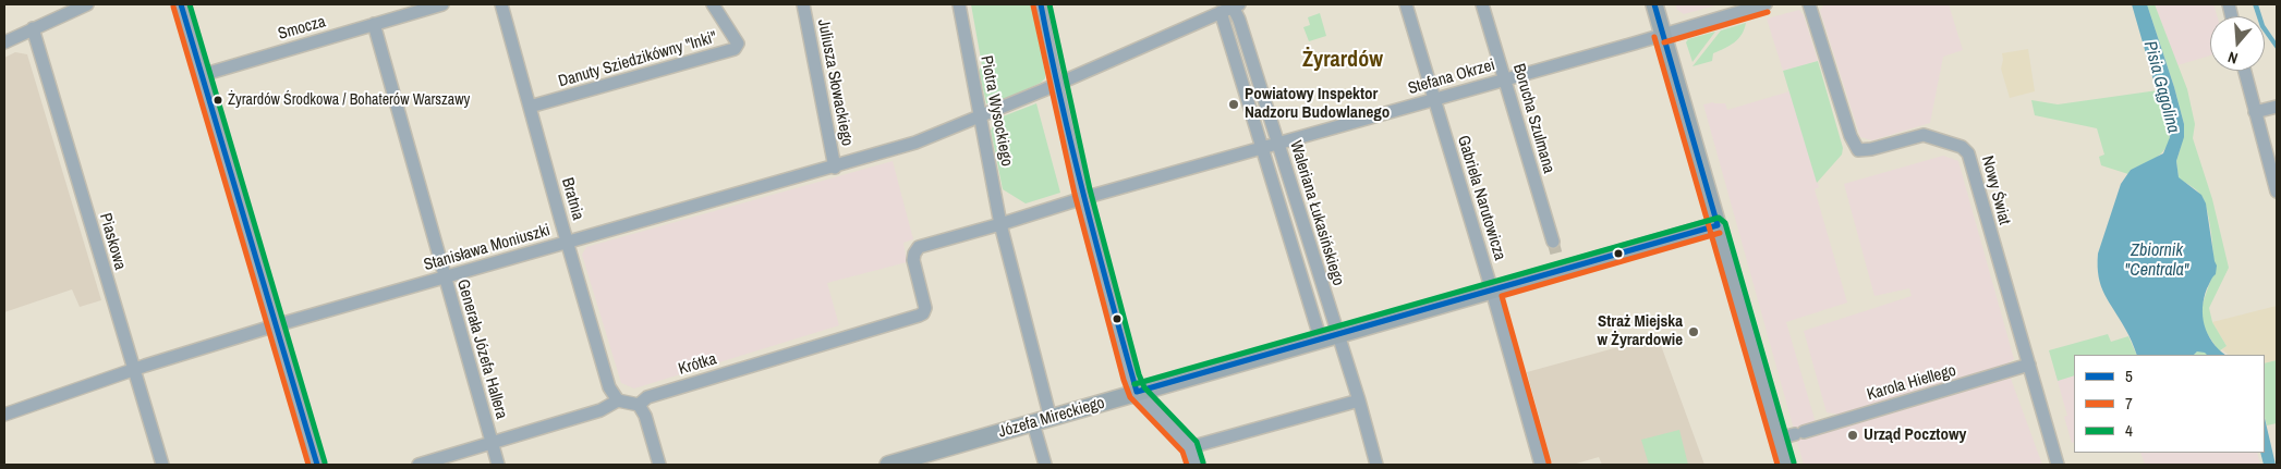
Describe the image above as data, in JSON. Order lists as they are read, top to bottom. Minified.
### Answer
{"streets":{"street":["Smocza","Danuty Sziedzikówny \"Inki\"","Stefana Okrzei","Juliusza Słowackiego","Piotra Wysockiego","Borucha Szulmana","Nowy Świat","Gabriela Narutowicza","Bratnia","Waleriana Łukasińskiego","Piaskowa","Stanisława Moniuszki","Generała Józefa Hallera","Krótka","Karola Hiellego","Józefa Mireckiego"]},"crossings":[["Smocza","Generała Józefa Hallera"],["Danuty Sziedzikówny \"Inki\"","Bratnia"],["Stefana Okrzei","Borucha Szulmana"],["Stefana Okrzei","Gabriela Narutowicza"],["Stefana Okrzei","Waleriana Łukasińskiego"],["Juliusza Słowackiego","Stanisława Moniuszki"],["Piotra Wysockiego","Stanisława Moniuszki"],["Piotra Wysockiego","Krótka"],["Piotra Wysockiego","Józefa Mireckiego"],["Nowy Świat","Karola Hiellego"],["Gabriela Narutowicza","Józefa Mireckiego"],["Bratnia","Stanisława Moniuszki"],["Waleriana Łukasińskiego","Stanisława Moniuszki"],["Waleriana Łukasińskiego","Józefa Mireckiego"],["Piaskowa","Stanisława Moniuszki"],["Stanisława Moniuszki","Generała Józefa Hallera"]],"districts":["Żyrardów"],"water":["Pisia Gągolina","Zbiornik \"Centrala\""],"places":["Żyrardów Środkowa / Bohaterów Warszawy","Powiatowy Inspektor Nadzoru Budowlanego","Straż Miejska w Żyrardowie","Urząd Pocztowy"],"lines":["transit line 5","transit line 4","transit line 7"],"legend":["5","7","4"],"north":"bottom"}
